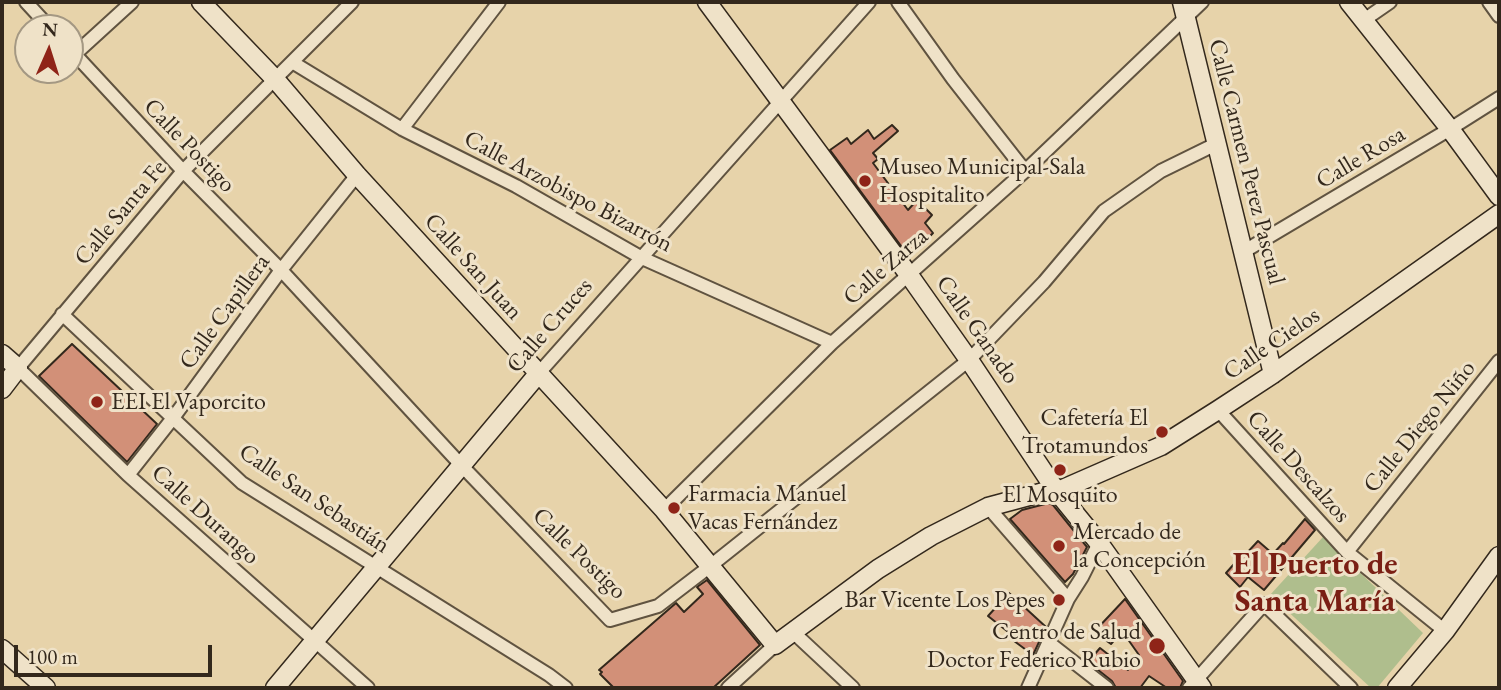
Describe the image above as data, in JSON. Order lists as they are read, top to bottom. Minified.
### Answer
{"streets":{"street":["Calle Postigo","Calle Rosa","Calle Carmen Perez Pascual","Calle Arzobispo Bizarrón","Calle Santa Fe","Calle San Juan","Calle Zarza","Calle Capillera","Calle Cruces","Calle Ganado","Calle Cielos","Calle Diego Niño","Calle Descalzos","Calle San Sebastián","Calle Durango"]},"crossings":[["Calle Postigo","Calle Carmen Perez Pascual"],["Calle Postigo","Calle Santa Fe"],["Calle Postigo","Calle San Juan"],["Calle Postigo","Calle Capillera"],["Calle Postigo","Calle Cruces"],["Calle Postigo","Calle Ganado"],["Calle Rosa","Calle Carmen Perez Pascual"],["Calle Carmen Perez Pascual","Calle Zarza"],["Calle Carmen Perez Pascual","Calle Cielos"],["Calle Arzobispo Bizarrón","Calle Santa Fe"],["Calle Arzobispo Bizarrón","Calle Zarza"],["Calle Arzobispo Bizarrón","Calle Cruces"],["Calle Santa Fe","Calle San Juan"],["Calle Santa Fe","Calle San Sebastián"],["Calle Santa Fe","Calle Durango"],["Calle San Juan","Calle Zarza"],["Calle San Juan","Calle Capillera"],["Calle San Juan","Calle Cruces"],["Calle San Juan","Calle Cielos"],["Calle Zarza","Calle Ganado"],["Calle Capillera","Calle San Sebastián"],["Calle Capillera","Calle Durango"],["Calle Cruces","Calle Ganado"],["Calle Cruces","Calle San Sebastián"],["Calle Cruces","Calle Durango"],["Calle Ganado","Calle Cielos"],["Calle Cielos","Calle Descalzos"],["Calle Diego Niño","Calle Descalzos"]],"districts":["El Puerto de Santa María"],"places":["Museo Municipal-Sala Hospitalito","EEI El Vaporcito","Cafetería El Trotamundos","El Mosquito","Farmacia Manuel Vacas Fernández","Mercado de la Concepción","Bar Vicente Los Pepes","Centro de Salud Doctor Federico Rubio"],"scale_bar":"100 m","north":"top"}
